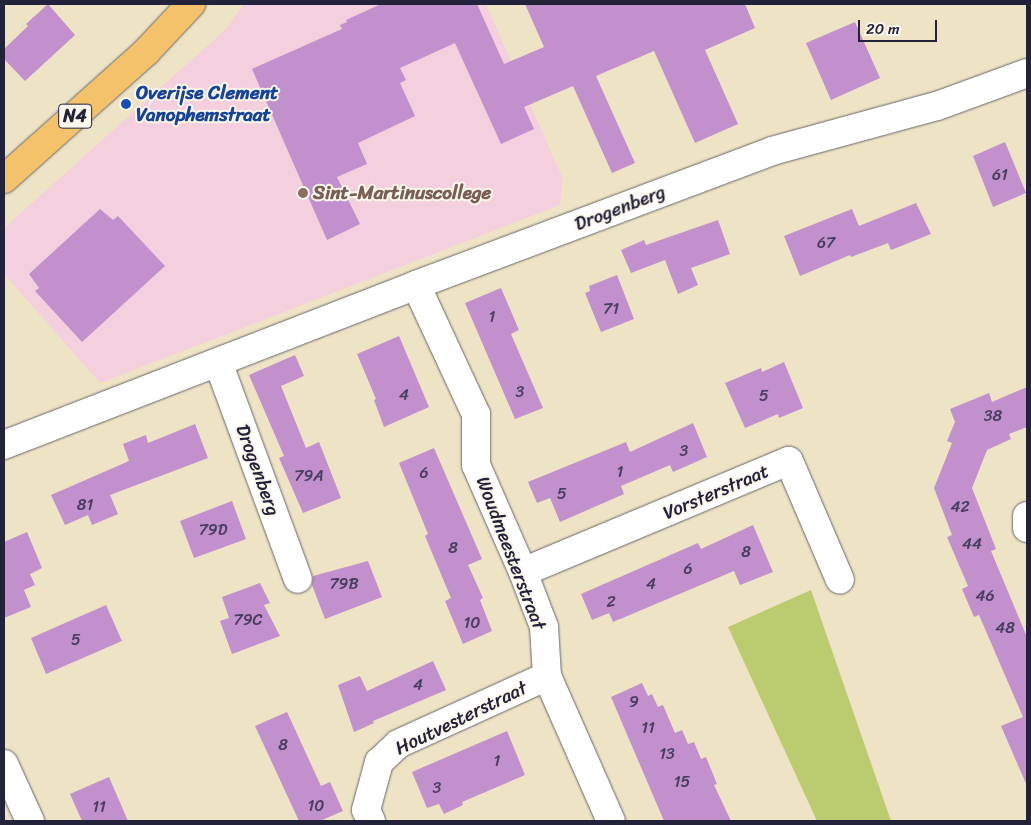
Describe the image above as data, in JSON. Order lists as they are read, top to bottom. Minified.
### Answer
{"streets":{"main road":["N4"],"street":["Drogenberg","Vorsterstraat","Woudmeesterstraat","Houtvesterstraat"]},"crossings":[["Drogenberg","Woudmeesterstraat"],["Vorsterstraat","Woudmeesterstraat"],["Woudmeesterstraat","Houtvesterstraat"]],"places":["Overijse Clement Vanophemstraat","Sint-Martinuscollege"],"house_numbers":["61","67","71","1","3","4","5","38","3","1","6","79A","5","81","42","79D","44","8","8","6","79B","4","46","2","79C","10","48","5","4","9","11","8","13","1","15","3","10","11"],"scale_bar":"20 m"}
